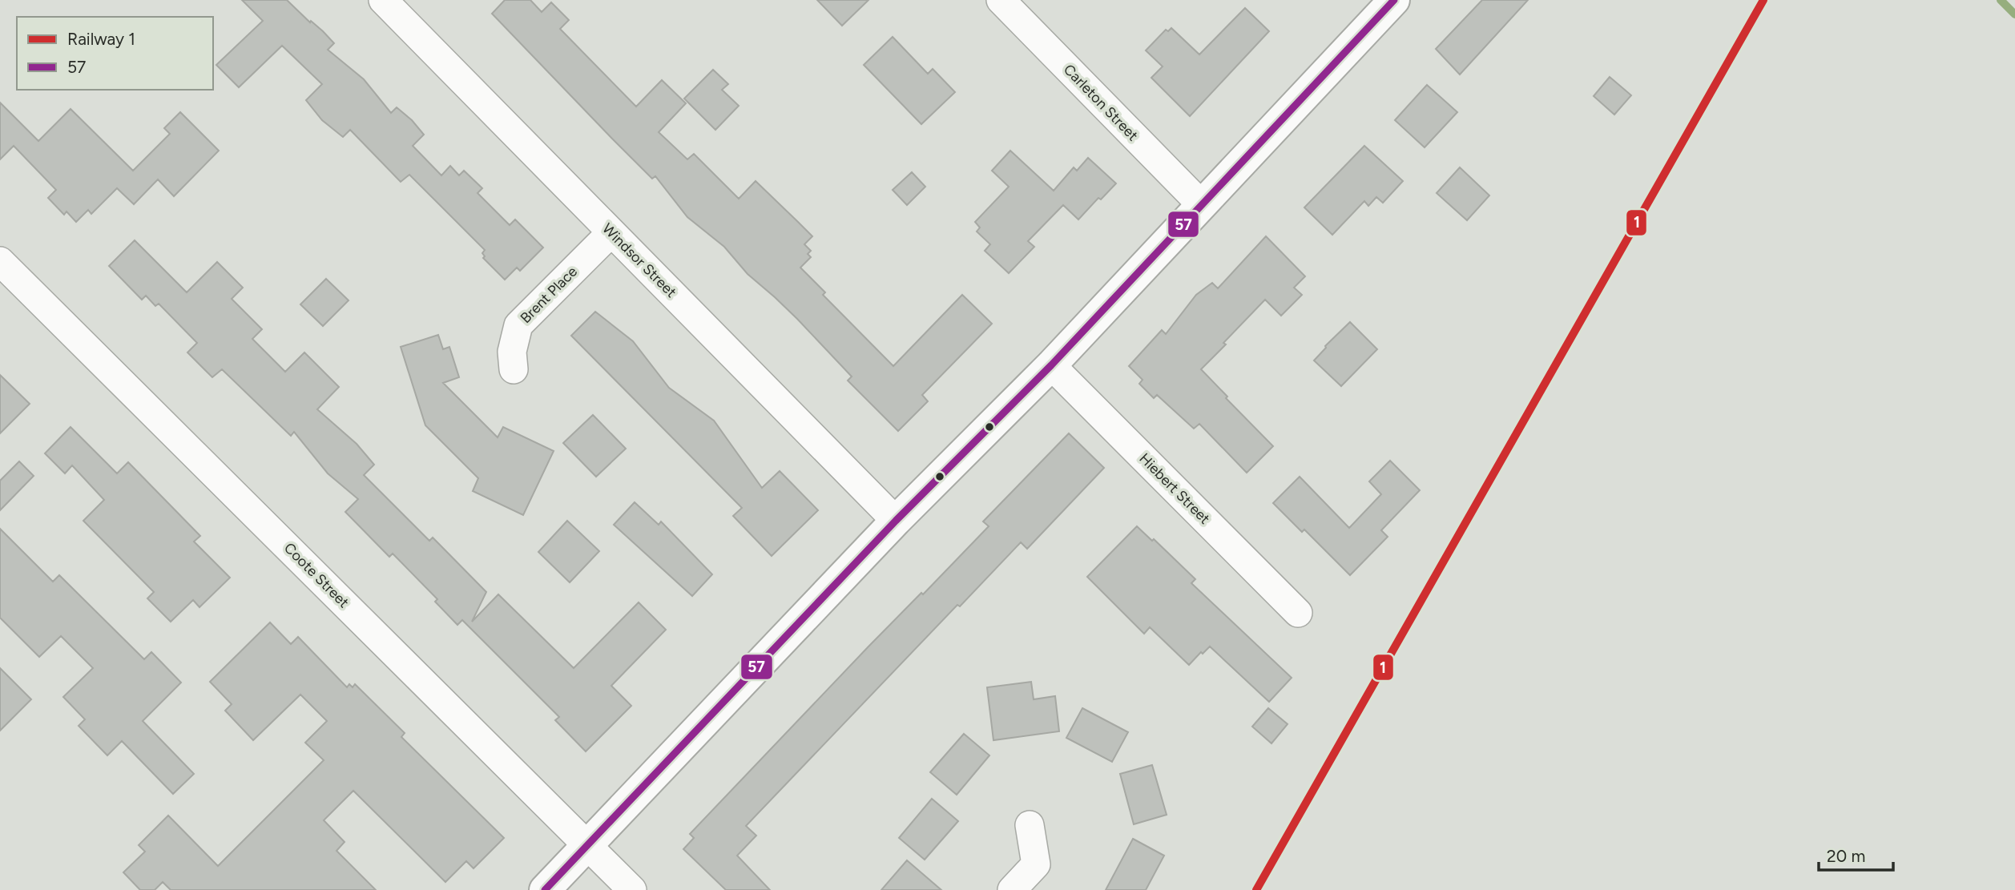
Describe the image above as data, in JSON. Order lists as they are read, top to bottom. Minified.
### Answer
{"streets":{"street":["Carleton Street","Windsor Street","Brent Place","Hiebert Street","Coote Street"]},"crossings":[["Windsor Street","Brent Place"]],"lines":["rail line 1","transit line 57"],"legend":["Railway 1","57"],"scale_bar":"20 m"}
